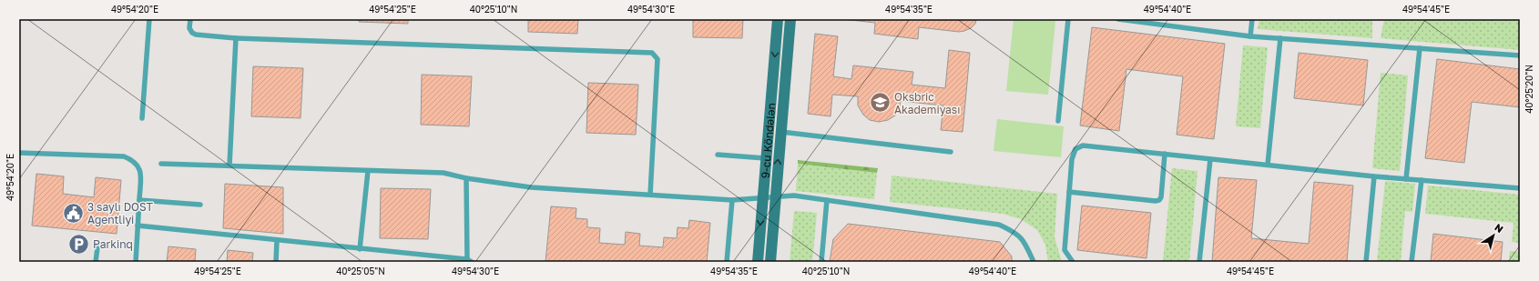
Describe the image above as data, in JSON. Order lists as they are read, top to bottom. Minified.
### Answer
{"streets":{"main road":["9-cu Köndələn"]},"places":{"school or university":["Oksbric Akademiyası"],"public building":["3 saylı DOST Agentliyi"],"parking":["Parkinq"]},"north":"top right","coordinates":["49°54'20\"E","49°54'25\"E","40°25'10\"N","49°54'30\"E","49°54'35\"E","49°54'40\"E","49°54'45\"E","40°25'20\"N","40°25'05\"N"]}
